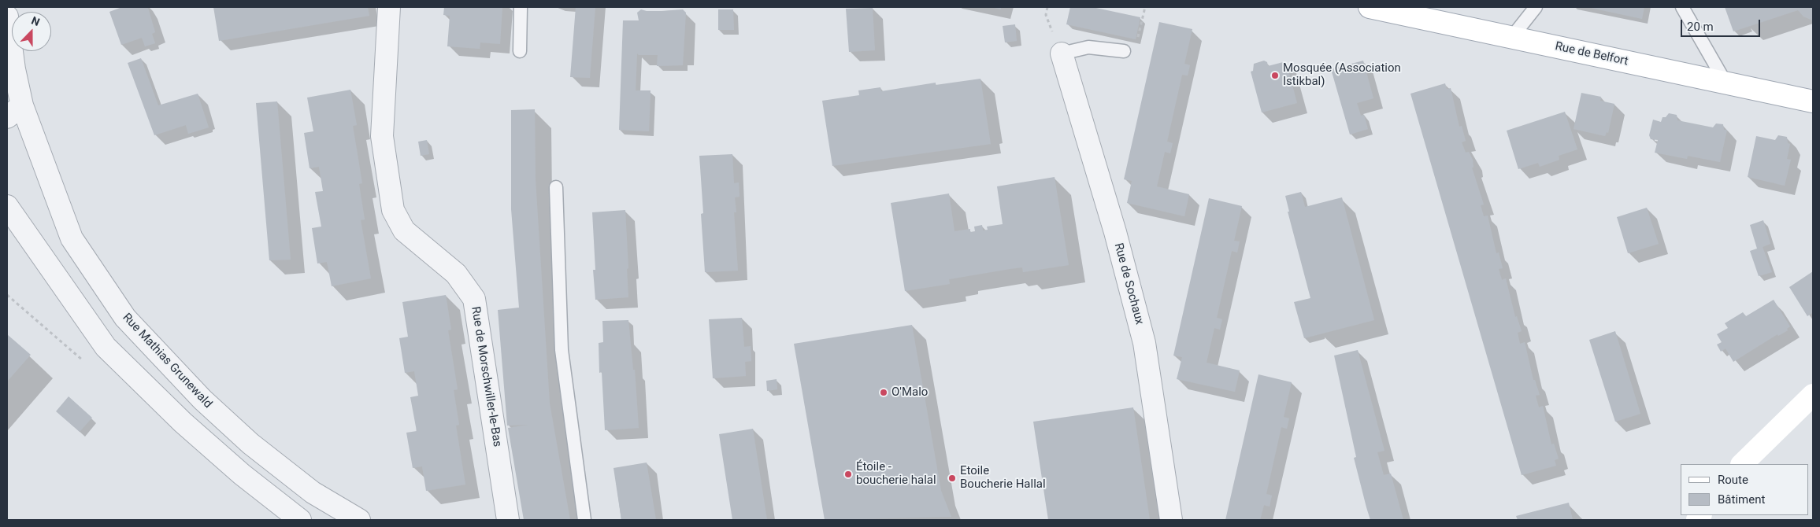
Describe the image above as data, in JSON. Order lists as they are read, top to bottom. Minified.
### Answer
{"streets":{"main road":["Rue de Belfort"],"street":["Rue de Sochaux","Rue Mathias Grunewald","Rue de Morschwiller-le-Bas"]},"places":["Mosquée (Association Istikbal)","O'Malo","Étoile - boucherie halal","Etoile Boucherie Hallal"],"legend":["Route","Bâtiment"],"scale_bar":"20 m","north":"top"}
